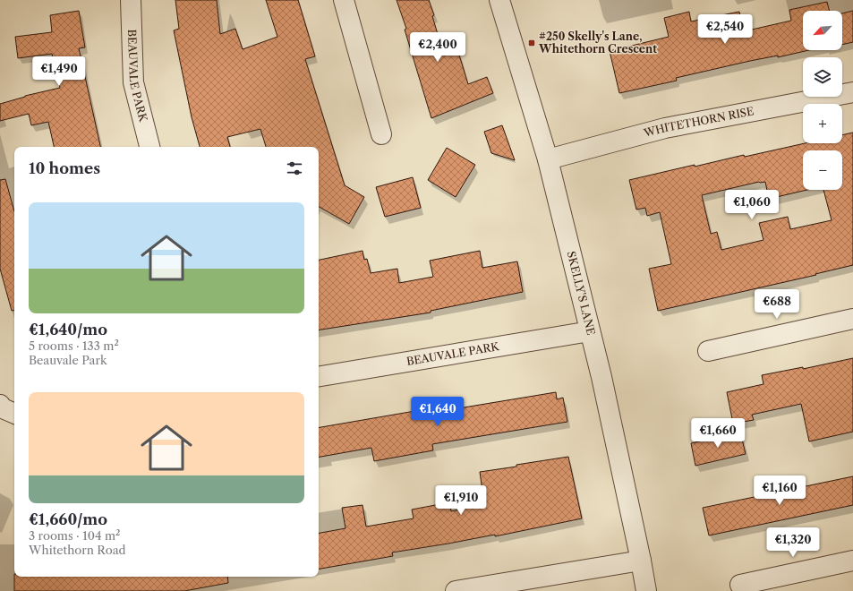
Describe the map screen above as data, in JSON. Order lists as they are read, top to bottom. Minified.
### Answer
{"streets":{"street":["BEAUVALE PARK","WHITETHORN RISE","SKELLY'S LANE"]},"crossings":[["BEAUVALE PARK","SKELLY'S LANE"],["WHITETHORN RISE","SKELLY'S LANE"]],"places":{"transit":["#250 Skelly's Lane, Whitethorn Crescent"]},"north":"bottom left","page":{"map_buttons":["+","−"],"price":["€2,540","€2,400","€1,490","€1,060","€688","€1,640","€1,660","€1,160","€1,910","€1,320"],"heading":"10 homes","list":[{"name":"€1,640/mo","note":"5 rooms · 133 m² · Beauvale Park"},{"name":"€1,660/mo","note":"3 rooms · 104 m² · Whitethorn Road"}]}}
